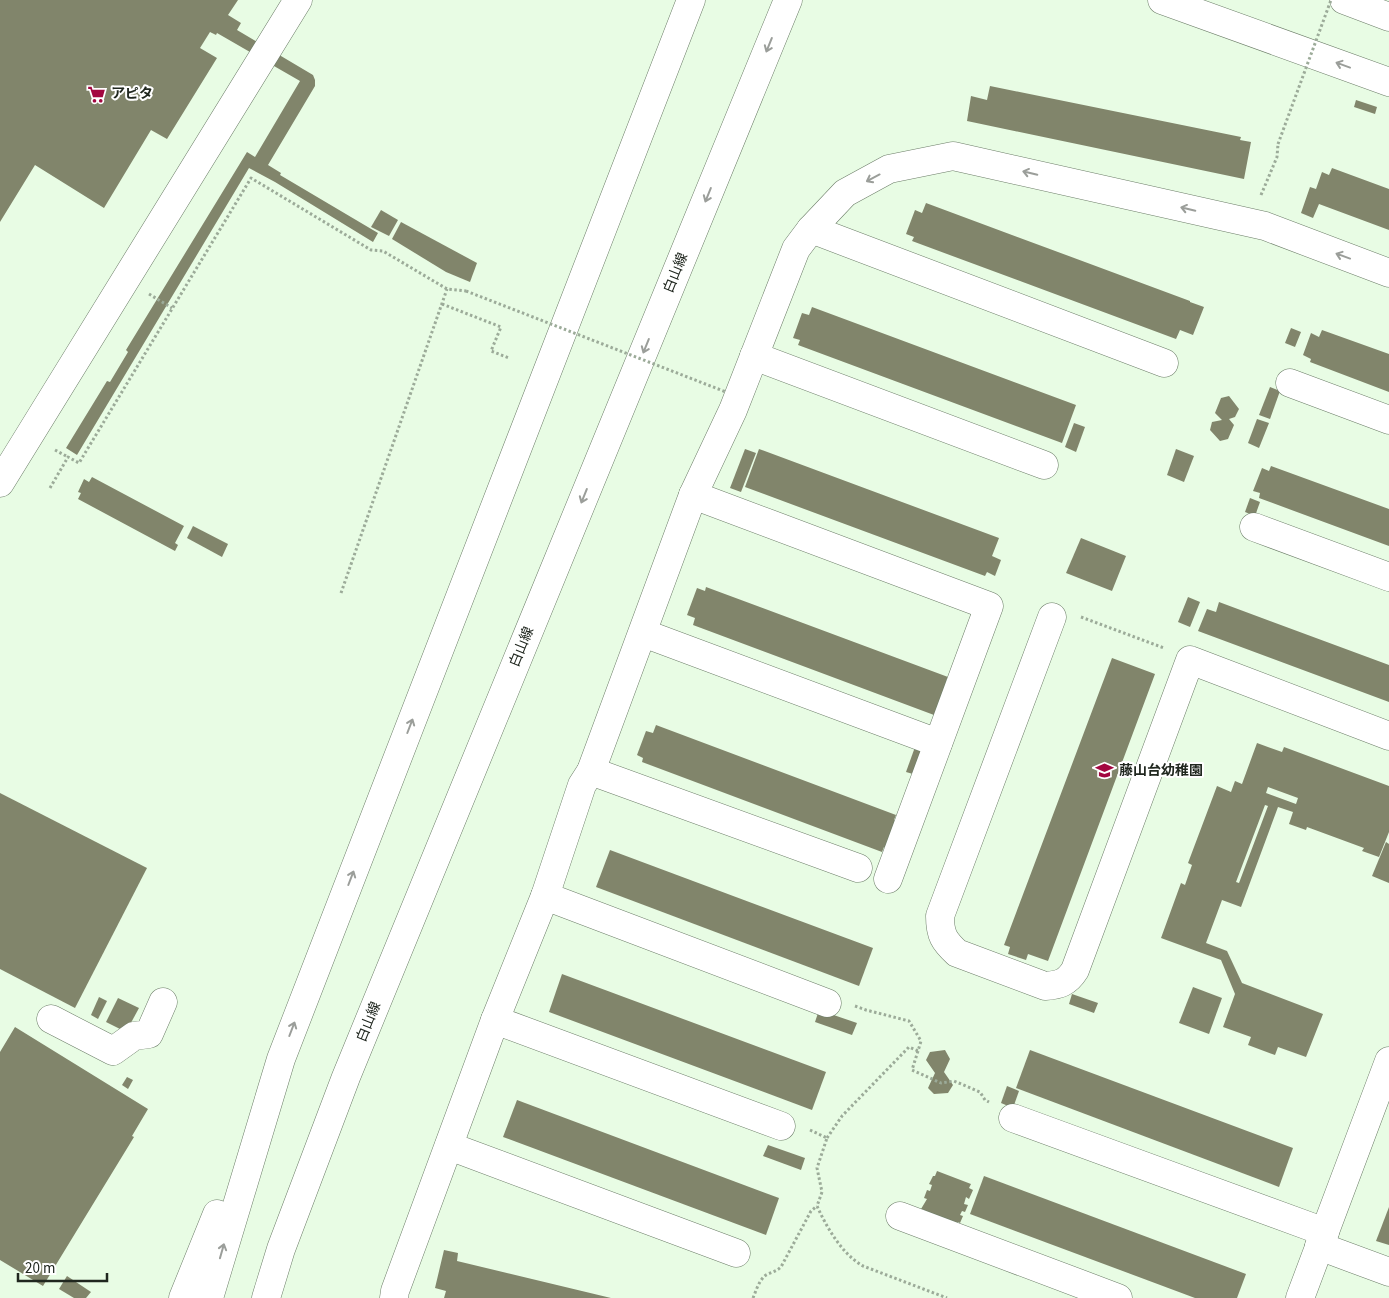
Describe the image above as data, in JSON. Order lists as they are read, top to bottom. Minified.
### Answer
{"streets":{"street":["白山線"]},"places":{"supermarket":["アピタ"],"school or university":["藤山台幼稚園"]},"scale_bar":"20 m"}
